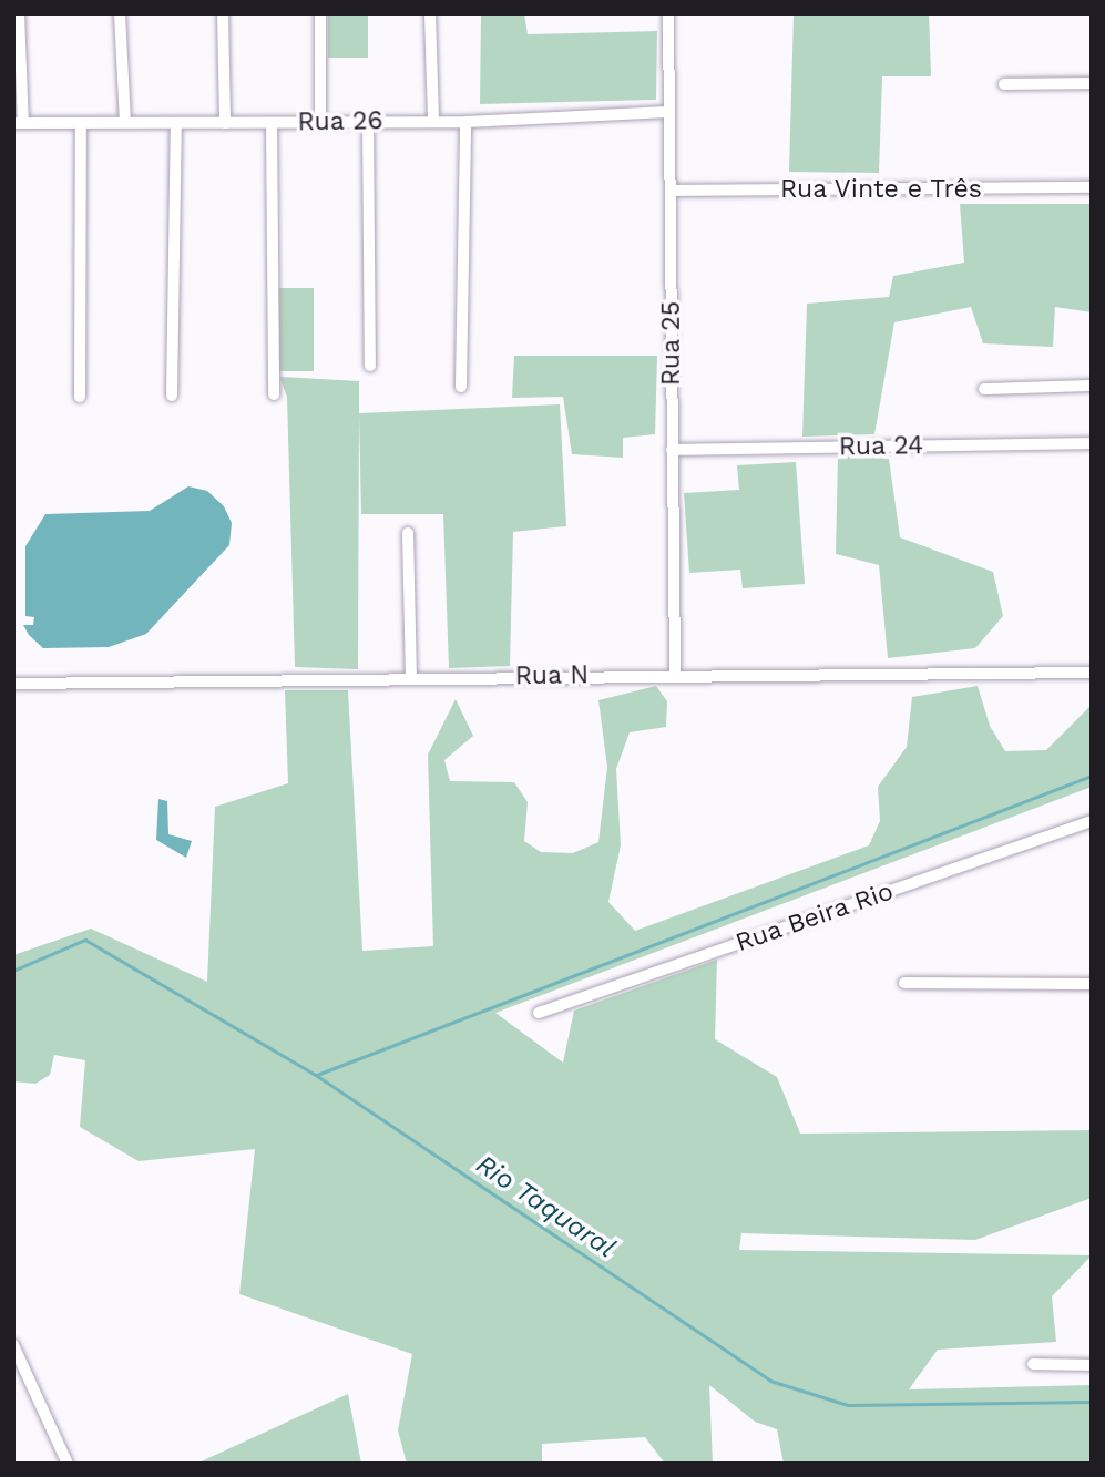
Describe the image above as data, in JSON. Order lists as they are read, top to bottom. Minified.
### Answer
{"streets":{"street":["Rua 26","Rua Vinte e Três","Rua 25","Rua 24","Rua N","Rua Beira Rio"]},"crossings":[["Rua 26","Rua 25"],["Rua Vinte e Três","Rua 25"],["Rua 25","Rua 24"],["Rua 25","Rua N"]],"water":["Rio Taquaral"]}
